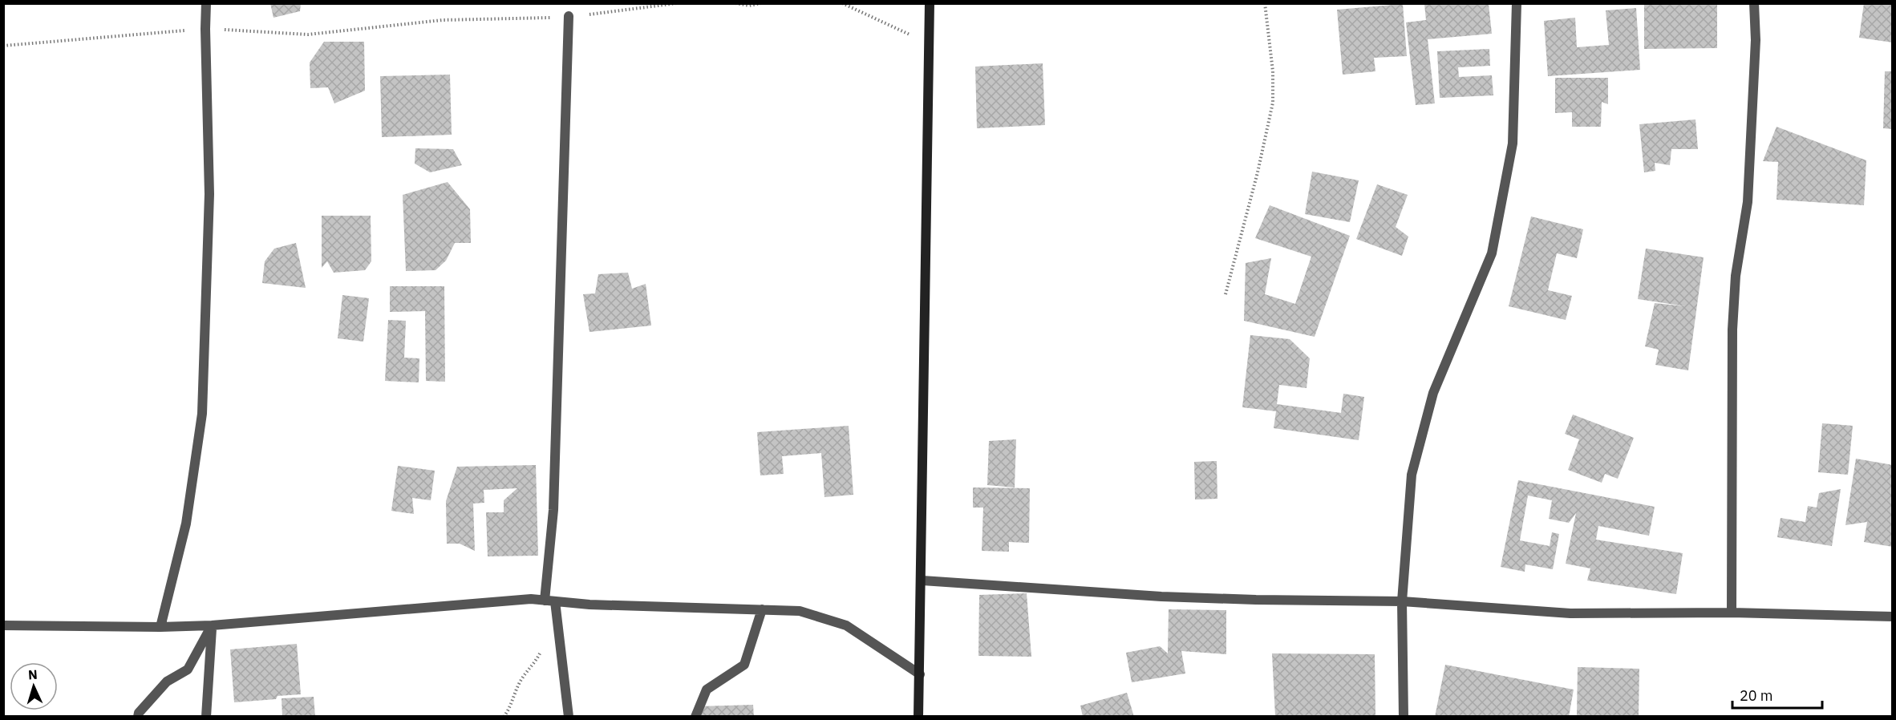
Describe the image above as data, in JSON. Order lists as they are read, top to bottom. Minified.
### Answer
{"scale_bar":"20 m","north":"top"}
